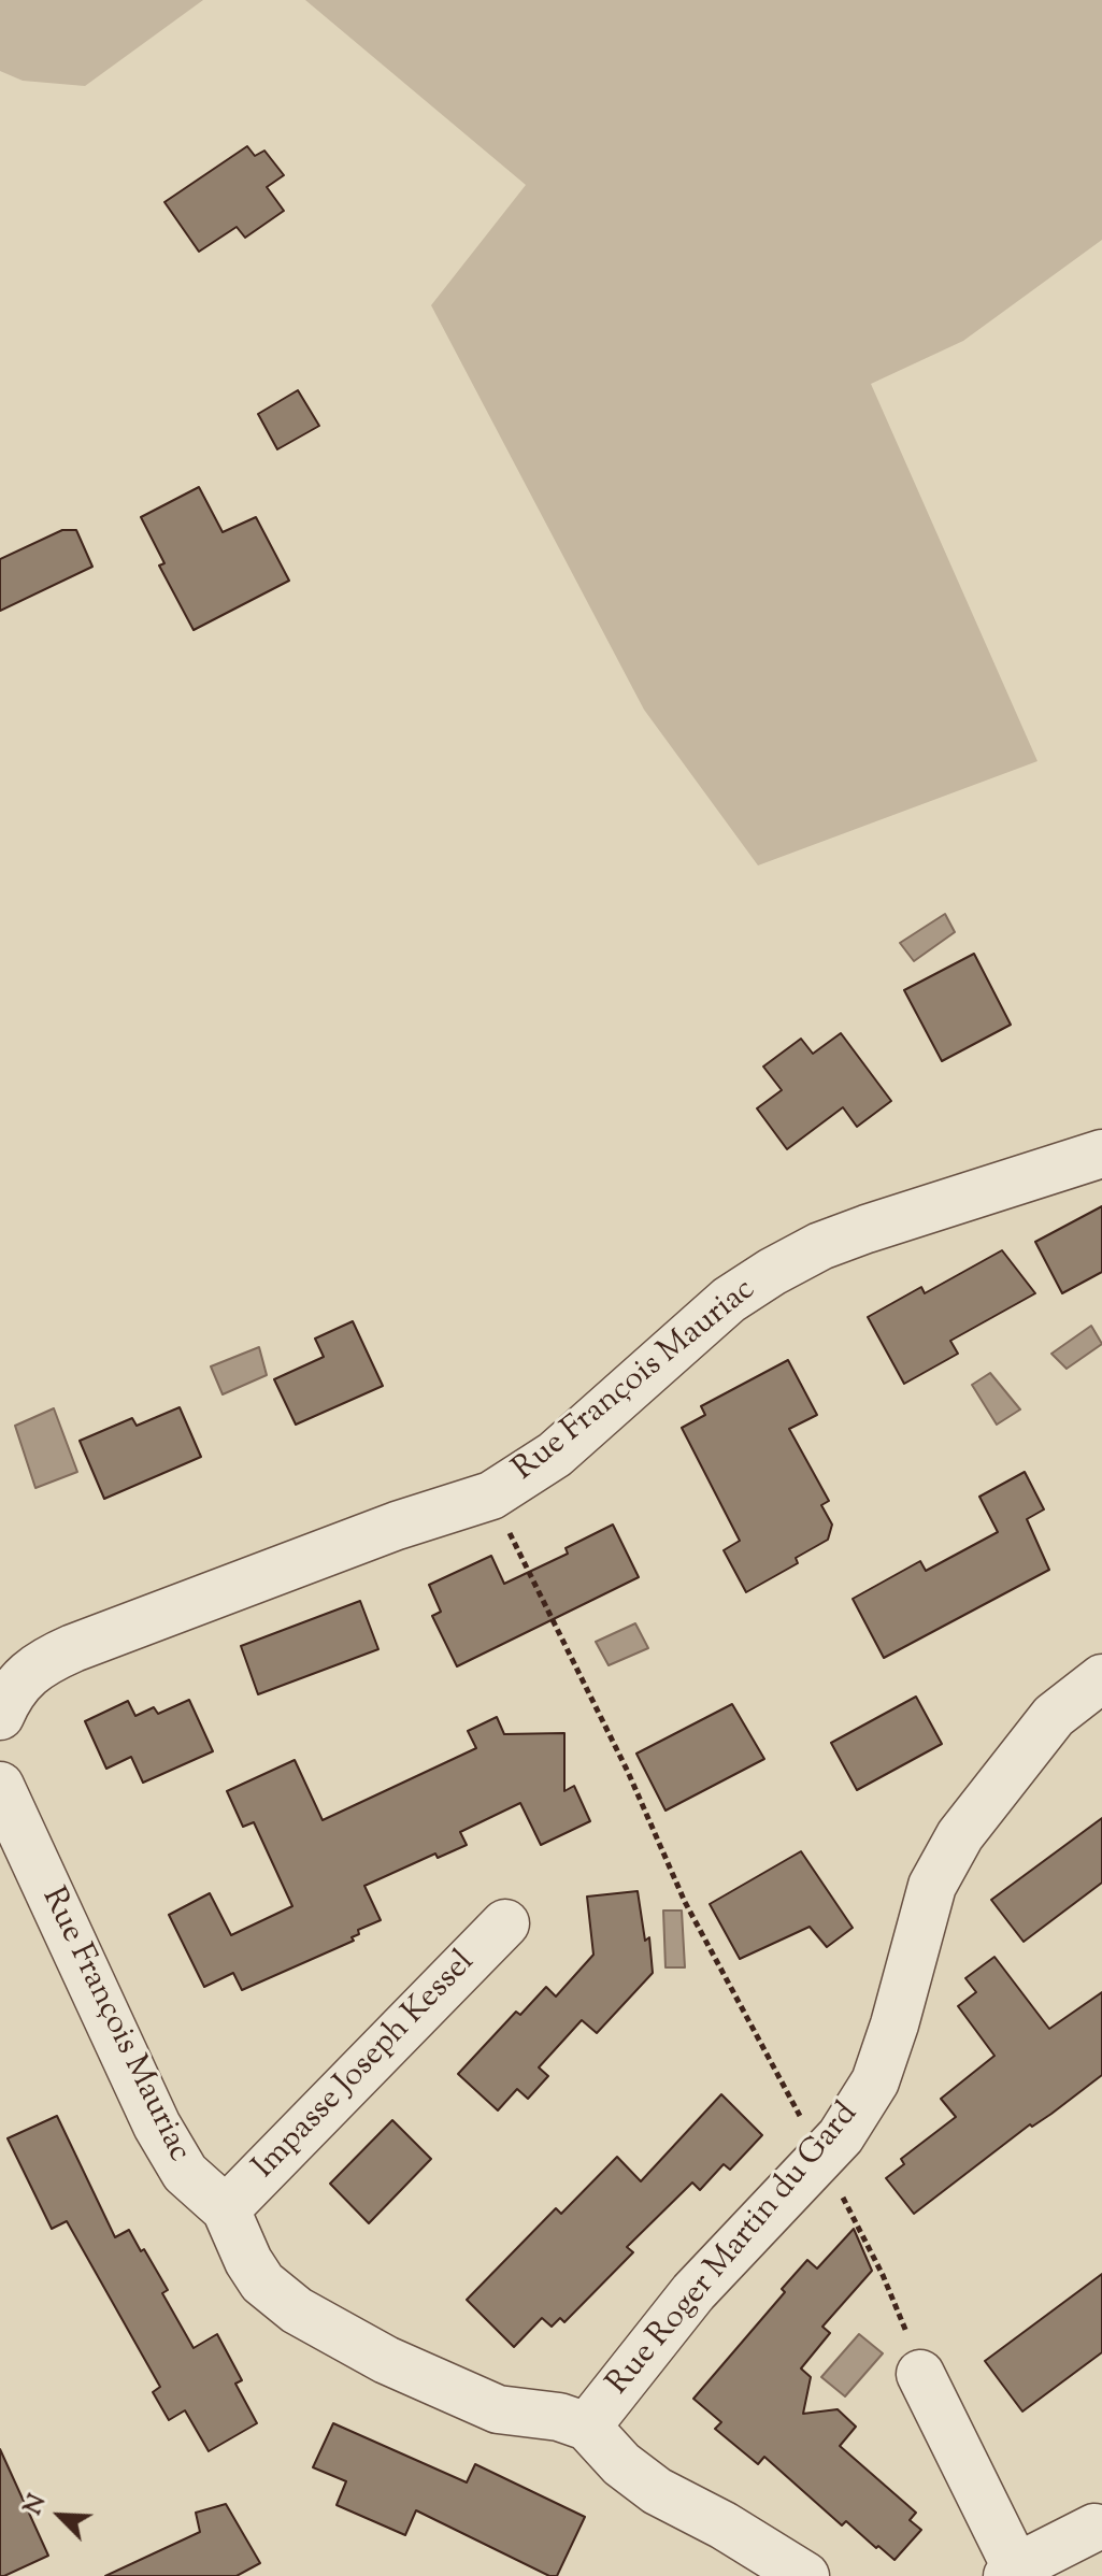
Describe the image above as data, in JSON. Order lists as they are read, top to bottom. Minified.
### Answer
{"streets":{"street":["Rue François Mauriac","Impasse Joseph Kessel","Rue Roger Martin du Gard"]},"crossings":[["Rue François Mauriac","Impasse Joseph Kessel"],["Rue François Mauriac","Rue Roger Martin du Gard"]],"north":"top left"}
